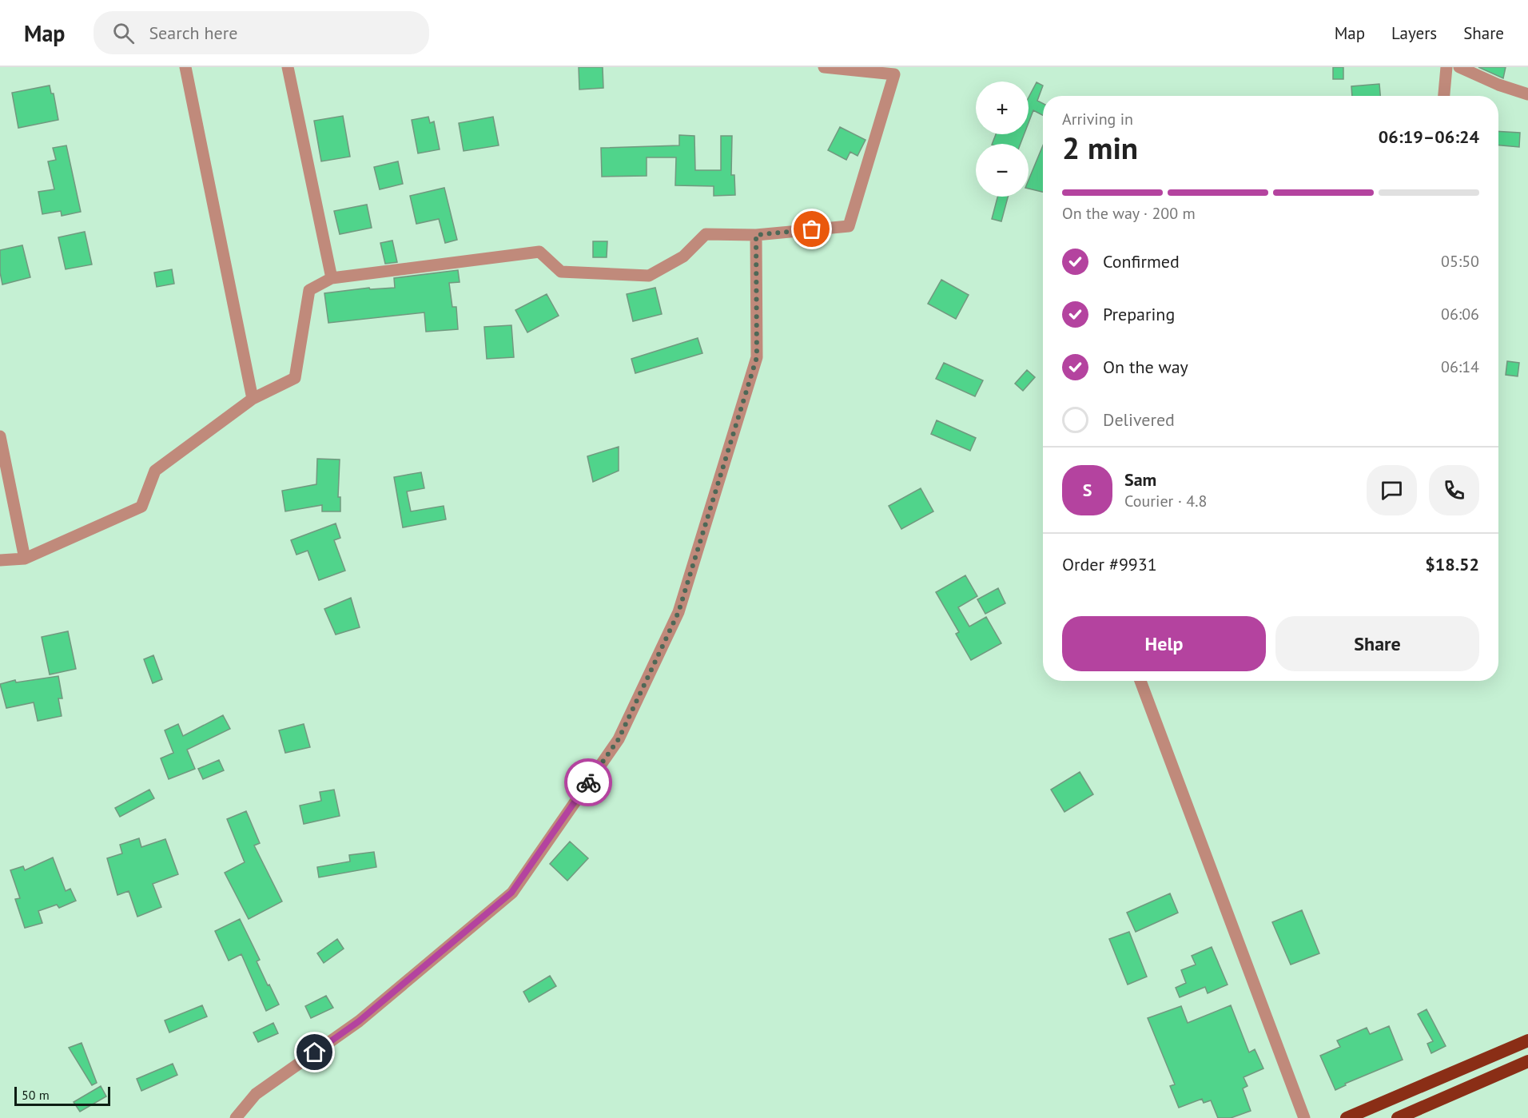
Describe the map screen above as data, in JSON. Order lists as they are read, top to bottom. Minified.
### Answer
{"scale_bar":"50 m","page":{"header":"Map","search":"Search here","nav":["Map","Layers","Share"],"map_buttons":["+","−"],"heading":["2 min","Arriving in","06:19–06:24"],"panel":["Sam","Courier · 4.8","Order #9931","$18.52"],"bar":"On the way · 200 m","list":[["Confirmed","05:50"],["Preparing","06:06"],["On the way","06:14"],"Delivered"],"round":"S","buttons":["Help","Share"],"scale":"50 m"}}
